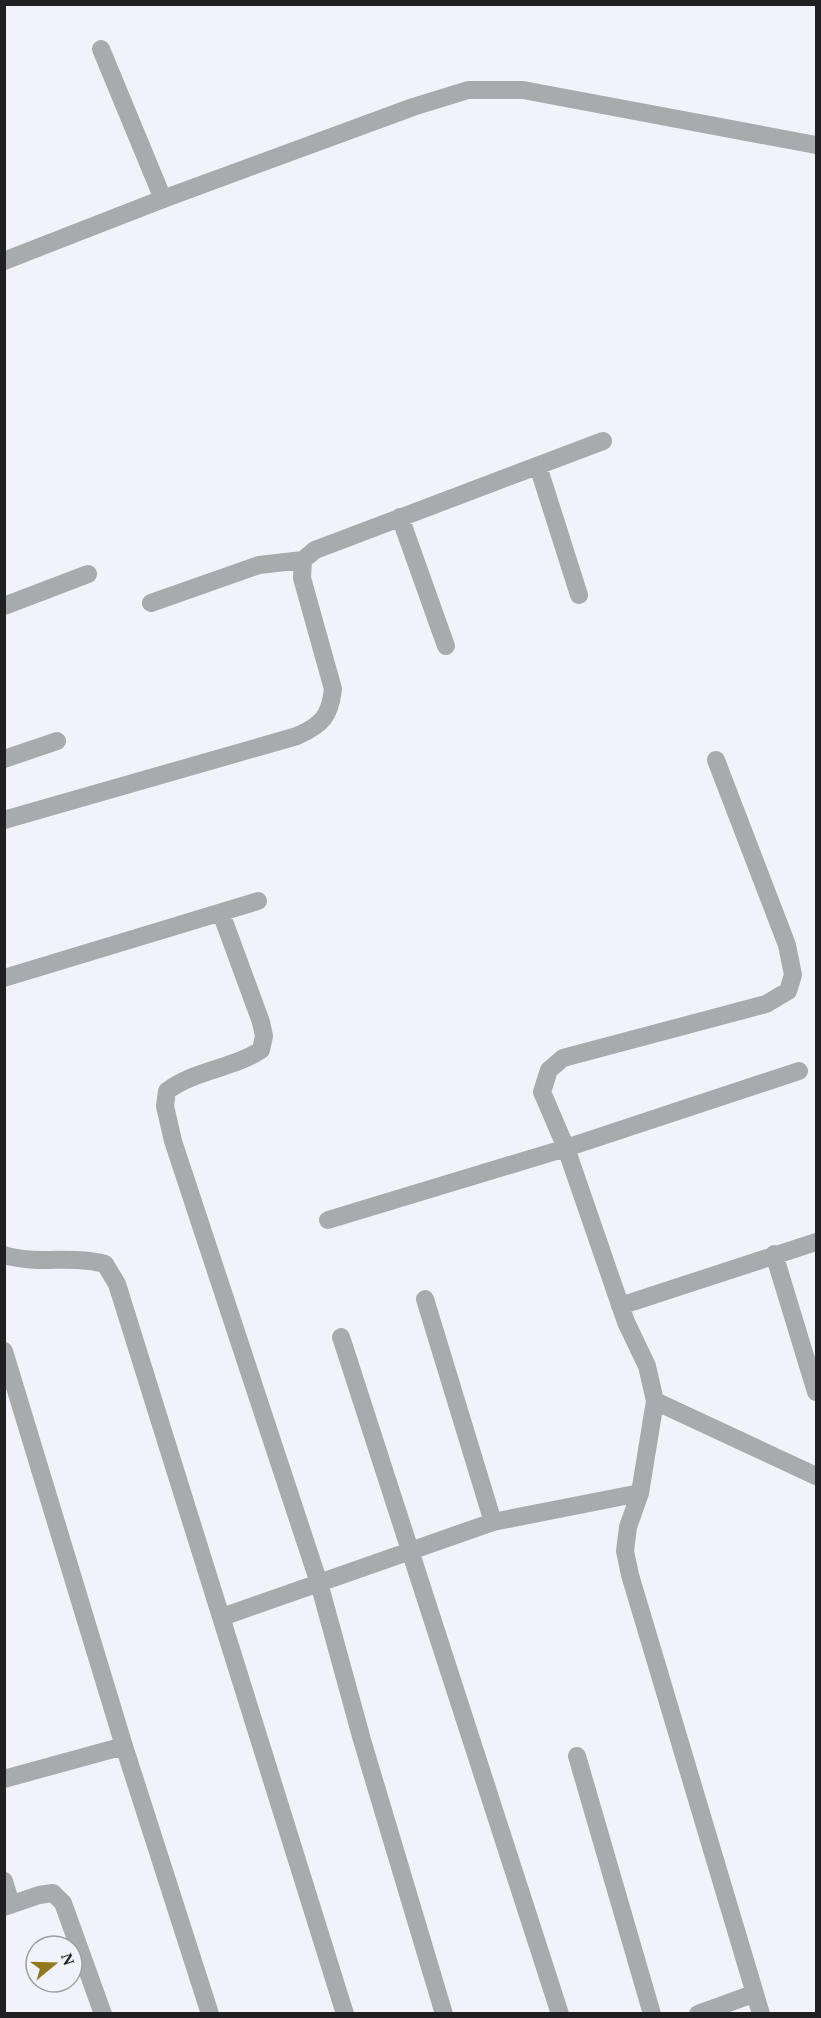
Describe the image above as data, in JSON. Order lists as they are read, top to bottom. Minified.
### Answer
{"north":"right"}
